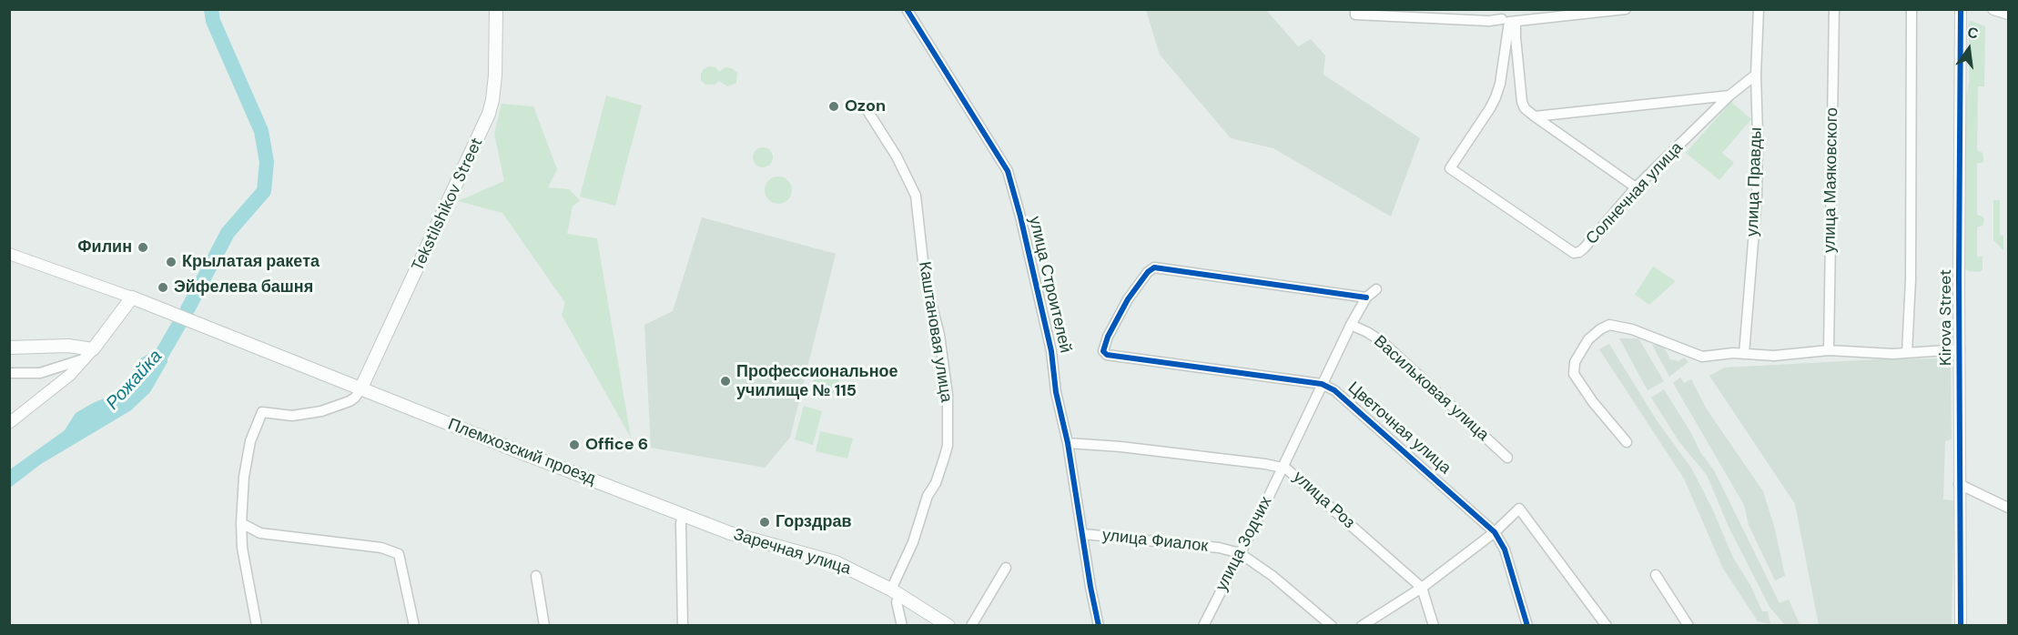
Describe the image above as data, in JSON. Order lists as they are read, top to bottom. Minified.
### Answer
{"streets":{"main road":["Tekstilshikov Street","Племхозский проезд","Заречная улица"],"street":["улица Маяковского","улица Правды","Солнечная улица","улица Строителей","Kirova Street","Каштановая улица","Васильковая улица","Цветочная улица","улица Роз","улица Фиалок","улица Зодчих"]},"crossings":[["улица Правды","Солнечная улица"],["Tekstilshikov Street","Племхозский проезд"],["улица Строителей","улица Роз"],["улица Строителей","улица Фиалок"],["Каштановая улица","Заречная улица"],["Васильковая улица","улица Зодчих"],["Цветочная улица","улица Зодчих"],["Племхозский проезд","Заречная улица"],["улица Роз","улица Зодчих"],["улица Фиалок","улица Зодчих"]],"water":["Рожайка"],"places":["Ozon","Филин","Крылатая ракета","Эйфелева башня","Профессиональное училище № 115","Office 6","Горздрав"],"north":"top"}
